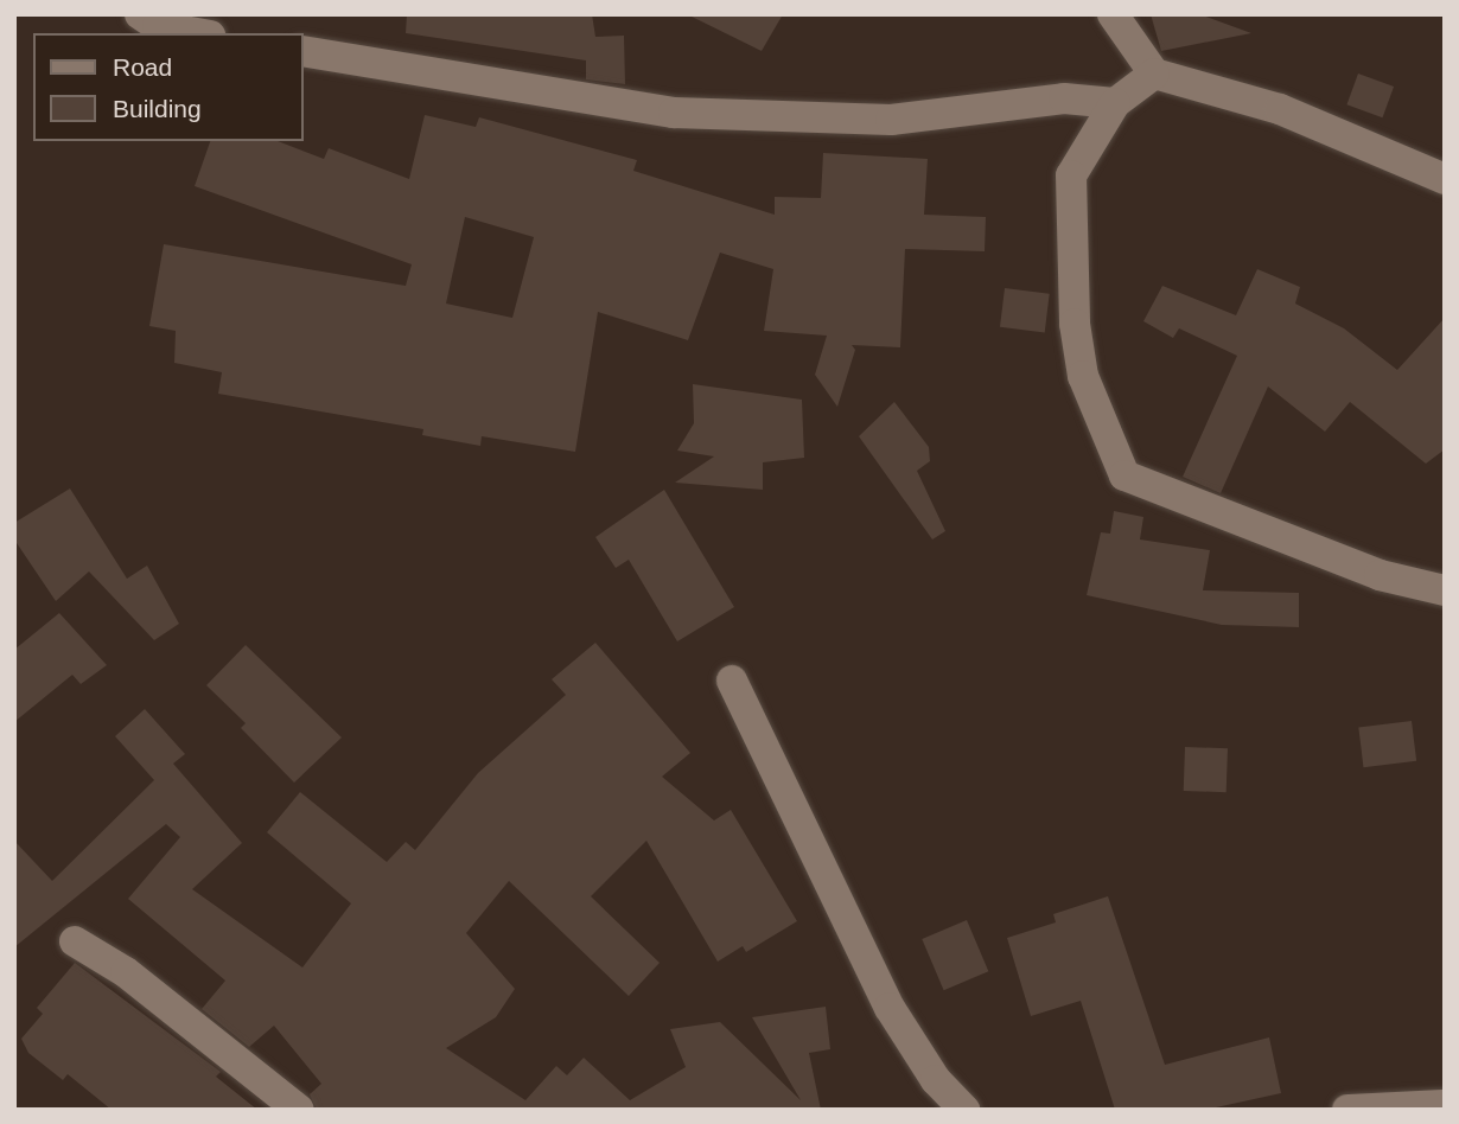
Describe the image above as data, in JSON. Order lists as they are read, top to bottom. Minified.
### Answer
{"legend":["Road","Building"]}
